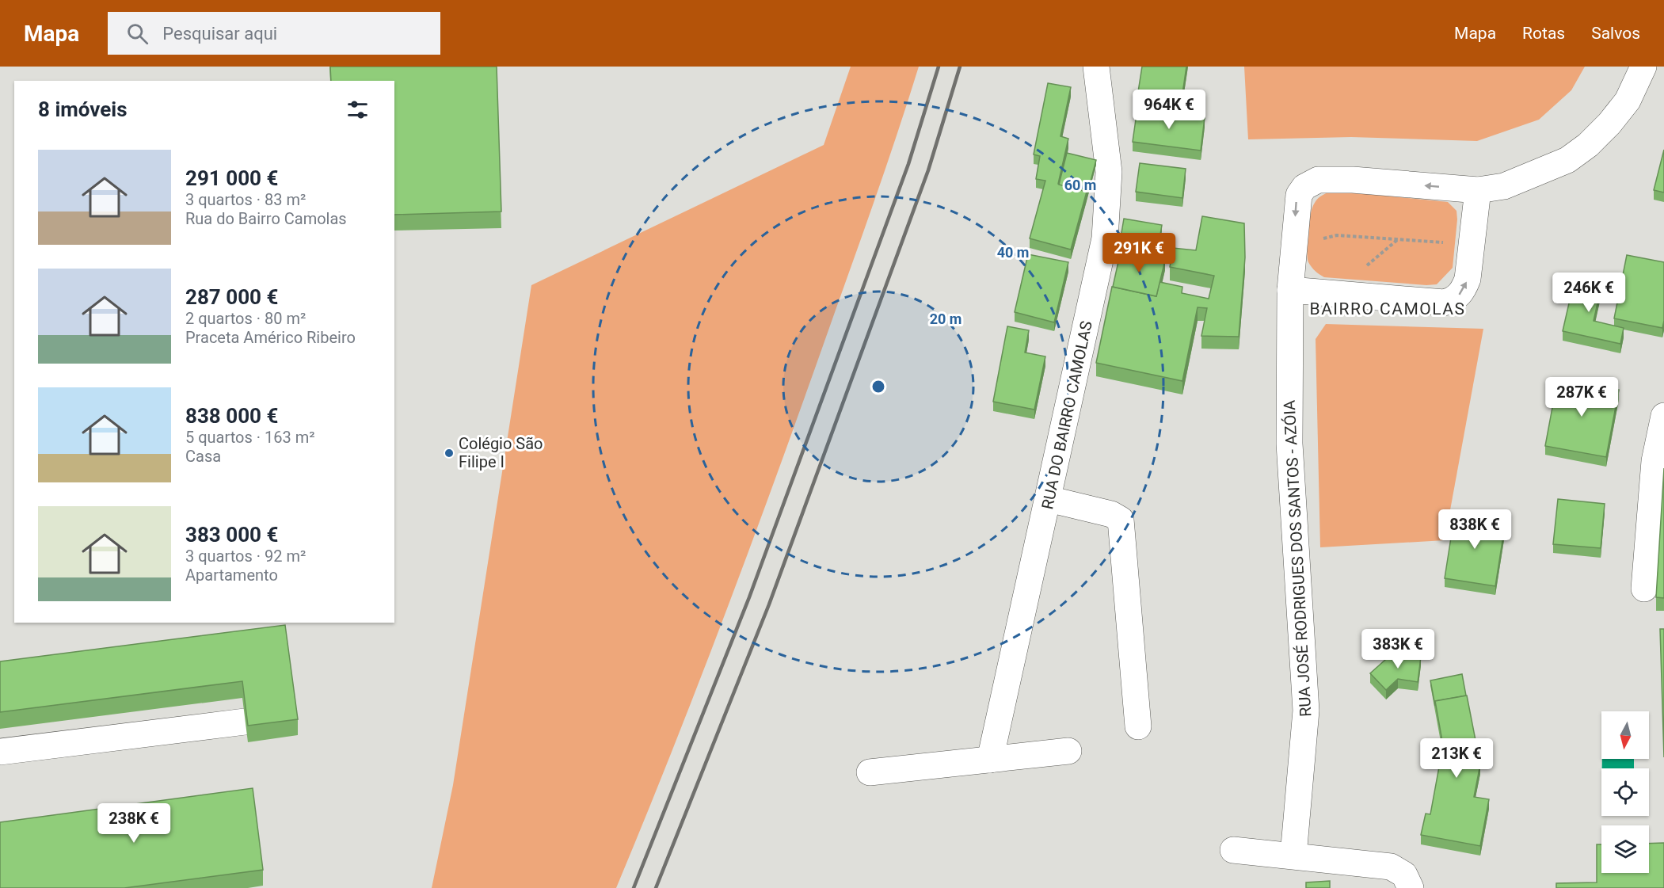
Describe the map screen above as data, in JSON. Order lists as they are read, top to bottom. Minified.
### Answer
{"streets":{"street":["RUA DO BAIRRO CAMOLAS","RUA JOSÉ RODRIGUES DOS SANTOS - AZÓIA"]},"districts":["BAIRRO CAMOLAS"],"places":["Colégio São Filipe I"],"north":"bottom","page":{"header":"Mapa","search":"Pesquisar aqui","nav":["Mapa","Rotas","Salvos"],"heading":"8 imóveis","price":["964K €","291K €","246K €","287K €","838K €","383K €","213K €","238K €"],"list":[{"name":"291 000 €","note":"3 quartos · 83 m² · Rua do Bairro Camolas"},{"name":"287 000 €","note":"2 quartos · 80 m² · Praceta Américo Ribeiro"},{"name":"838 000 €","note":"5 quartos · 163 m² · Casa"},{"name":"383 000 €","note":"3 quartos · 92 m² · Apartamento"}]},"rings":["60 m","40 m","20 m"]}
